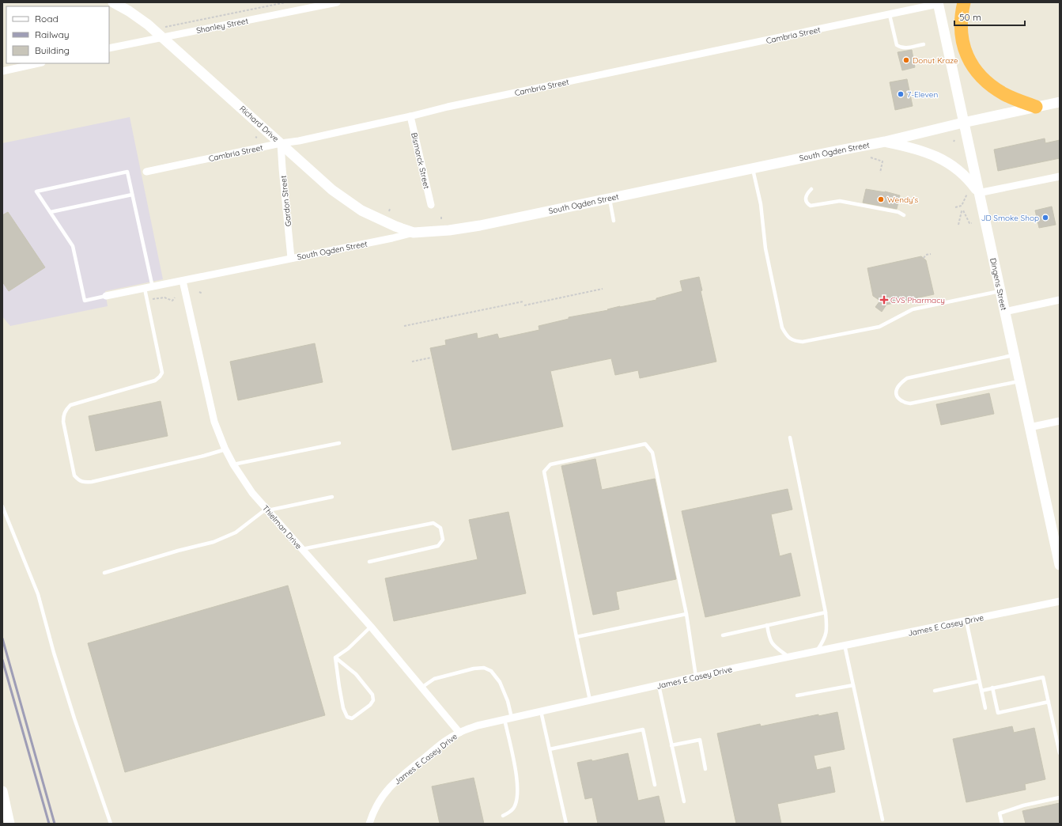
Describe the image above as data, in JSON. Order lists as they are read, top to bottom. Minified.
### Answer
{"streets":{"street":["Shanley Street","Cambria Street","Richard Drive","South Ogden Street","Bismarck Street","Gardon Street","Dingens Street","Thielman Drive","James E Casey Drive"]},"crossings":[["Shanley Street","Richard Drive"],["Cambria Street","Richard Drive"],["Cambria Street","Bismarck Street"],["Cambria Street","Gardon Street"],["Cambria Street","Dingens Street"],["Richard Drive","South Ogden Street"],["Richard Drive","Gardon Street"],["South Ogden Street","Gardon Street"],["South Ogden Street","Dingens Street"],["South Ogden Street","Thielman Drive"],["Thielman Drive","James E Casey Drive"]],"places":{"other":["Donut Kraze","7-Eleven","Wendy's","JD Smoke Shop"],"health":["CVS Pharmacy"]},"legend":["Road","Railway","Building"],"scale_bar":"50 m"}
